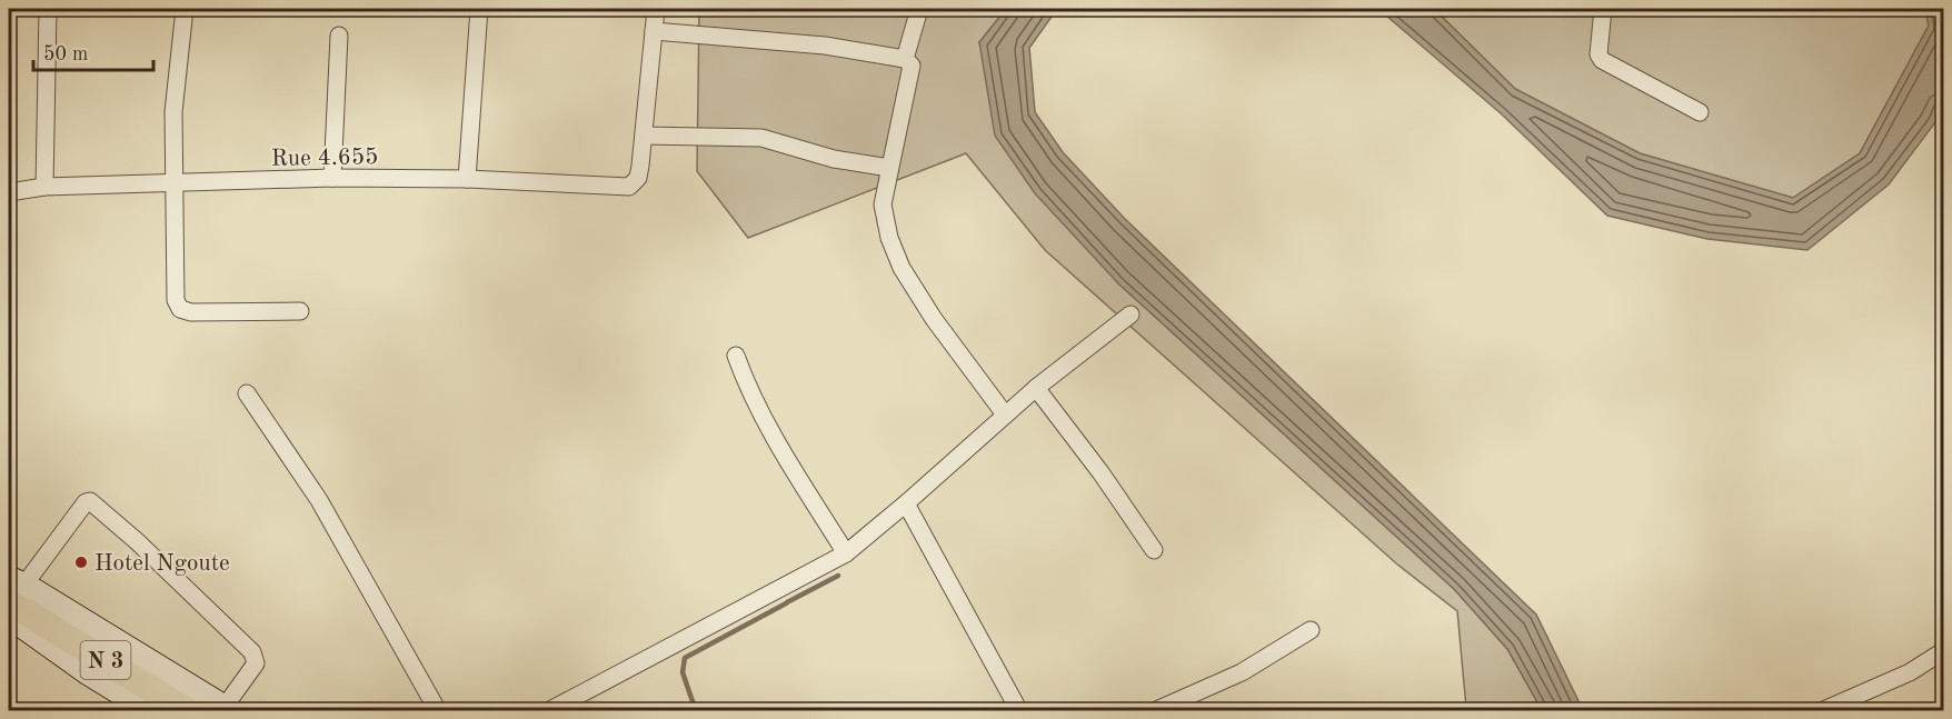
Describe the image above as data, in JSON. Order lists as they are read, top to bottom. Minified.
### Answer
{"streets":{"highway":["N 3"],"street":["Rue 4.655"]},"places":["Hotel Ngoute"],"scale_bar":"50 m"}
